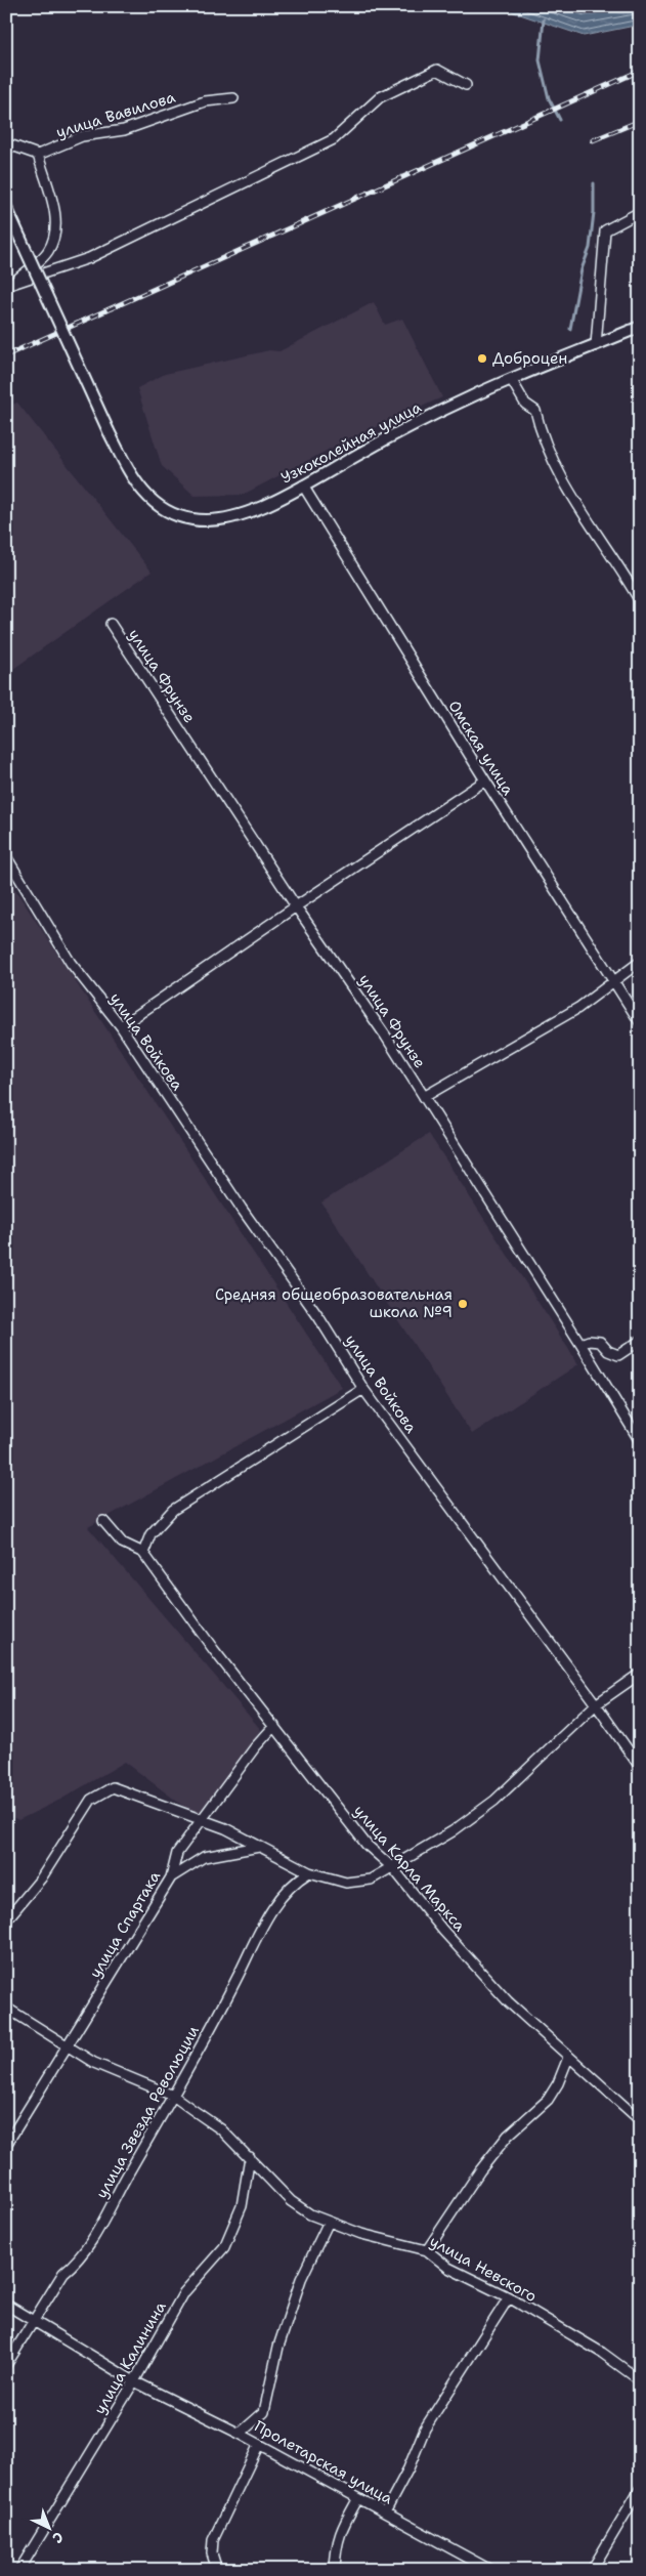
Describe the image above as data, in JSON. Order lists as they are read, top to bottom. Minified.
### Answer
{"streets":{"street":["улица Вавилова","Узкоколейная улица","улица Фрунзе","Омская улица","улица Войкова","улица Карла Маркса","улица Спартака","улица Звезда Революции","улица Невского","улица Калинина","Пролетарская улица"]},"crossings":[["Узкоколейная улица","Омская улица"],["улица Карла Маркса","улица Спартака"],["улица Спартака","улица Невского"],["улица Звезда Революции","улица Невского"],["улица Невского","улица Калинина"],["улица Невского","Пролетарская улица"]],"places":["Доброцен","Средняя общеобразовательная школа №9"],"north":"bottom right"}
